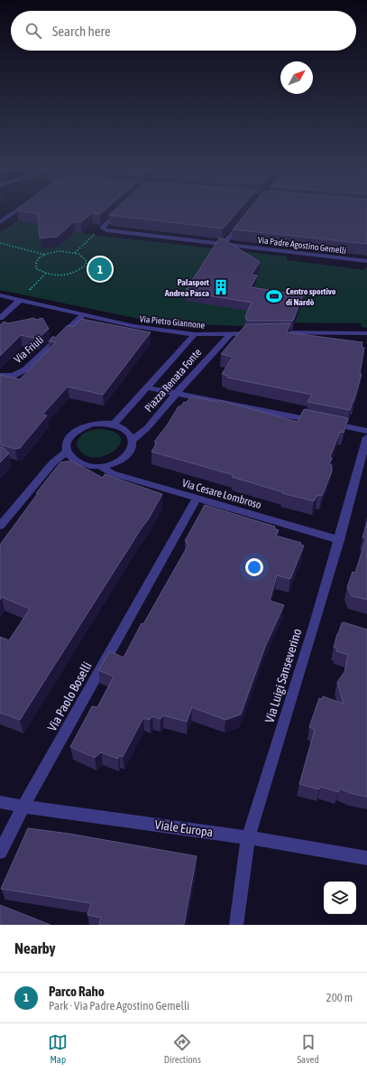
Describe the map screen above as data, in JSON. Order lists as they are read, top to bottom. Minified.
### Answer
{"streets":{"street":["Via Padre Agostino Gemelli","Via Pietro Giannone","Via Friuli","Piazza Renata Fonte","Via Cesare Lombroso","Via Luigi Sanseverino","Via Paolo Boselli","Viale Europa"]},"crossings":[["Via Pietro Giannone","Via Friuli"],["Via Pietro Giannone","Piazza Renata Fonte"],["Piazza Renata Fonte","Via Cesare Lombroso"],["Via Cesare Lombroso","Via Luigi Sanseverino"],["Via Cesare Lombroso","Via Paolo Boselli"],["Via Luigi Sanseverino","Viale Europa"],["Via Paolo Boselli","Viale Europa"]],"places":{"building":["Palasport Andrea Pasca"],"sports":["Centro sportivo di Nardò"]},"north":"top right","page":{"search":"Search here","pins":"1","heading":"Nearby","list":[{"mark":"1","name":"Parco Raho","note":"Park · Via Padre Agostino Gemelli","value":"200 m"}],"nav":["Map","Directions","Saved"]}}
